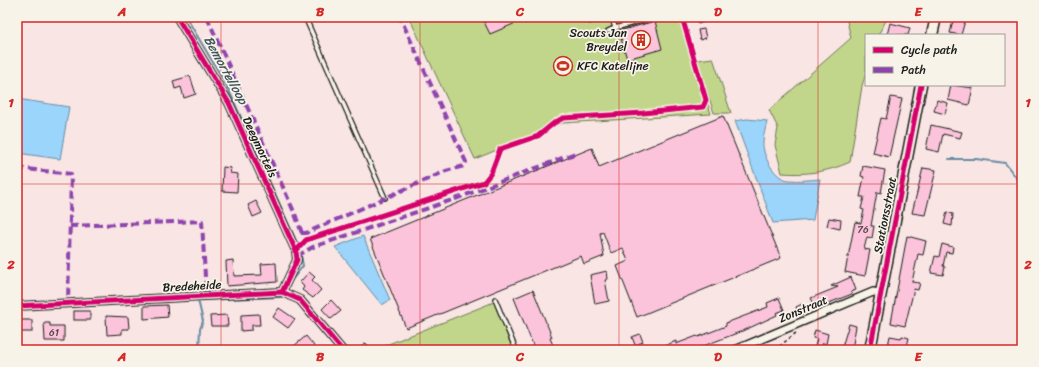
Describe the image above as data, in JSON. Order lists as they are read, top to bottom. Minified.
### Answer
{"streets":{"street":["Deegmortels","Stationsstraat","Bredeheide","Zonstraat"]},"crossings":[["Deegmortels","Bredeheide"],["Stationsstraat","Zonstraat"]],"water":["Bemortelloop"],"places":{"building":["Scouts Jan Breydel"],"sports":["KFC Katelijne"]},"house_numbers":["76","61"],"legend":["Cycle path","Path"],"grid":{"columns":["A","B","C","D","E"],"rows":["1","2"]}}
